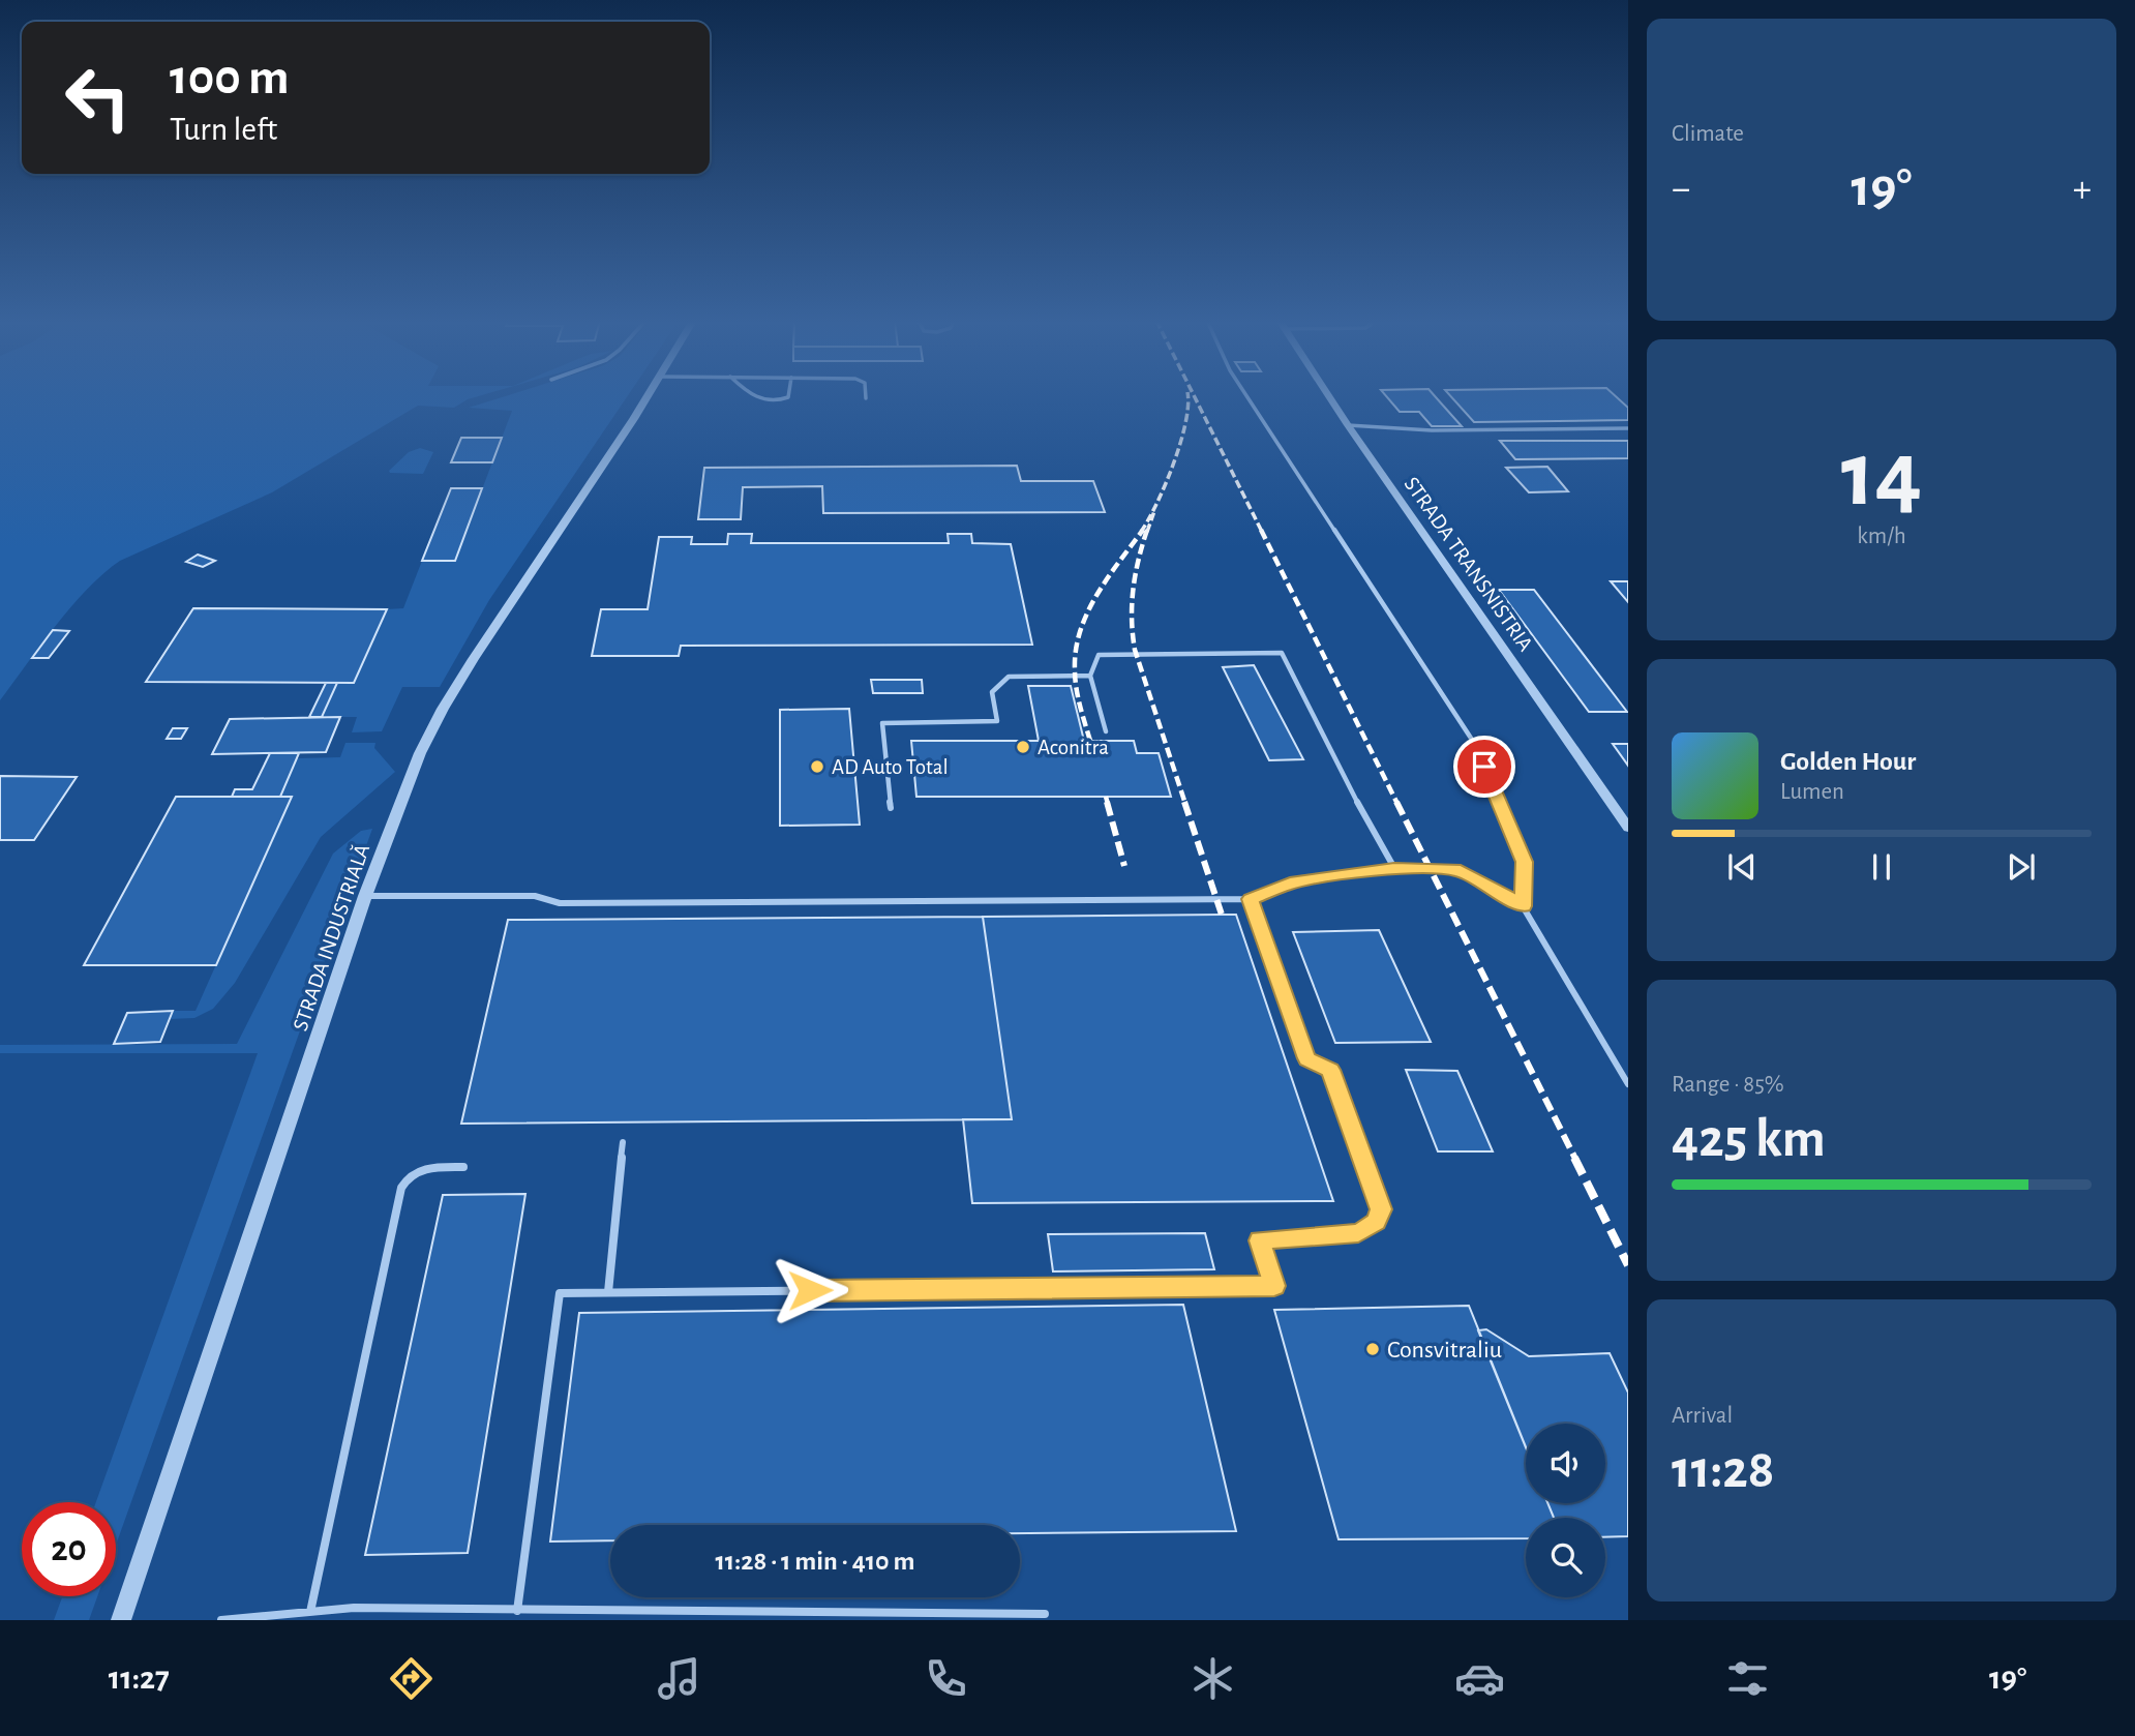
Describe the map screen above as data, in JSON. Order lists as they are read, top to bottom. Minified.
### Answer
{"streets":{"street":["STRADA TRANSNISTRIA","STRADA INDUSTRIALĂ"]},"places":["Aconitra","AD Auto Total","Consvitraliu"],"page":{"tile":["Climate",["14","km/h"],["Range · 85%","425 km"],["Arrival","11:28"]],"turn":["100 m","Turn left"],"heat":["−","19°","+"],"song":["Golden Hour","Lumen"],"limit":"20","trip":"11:28 · 1 min · 410 m","tabs":["11:27","19°"]}}
